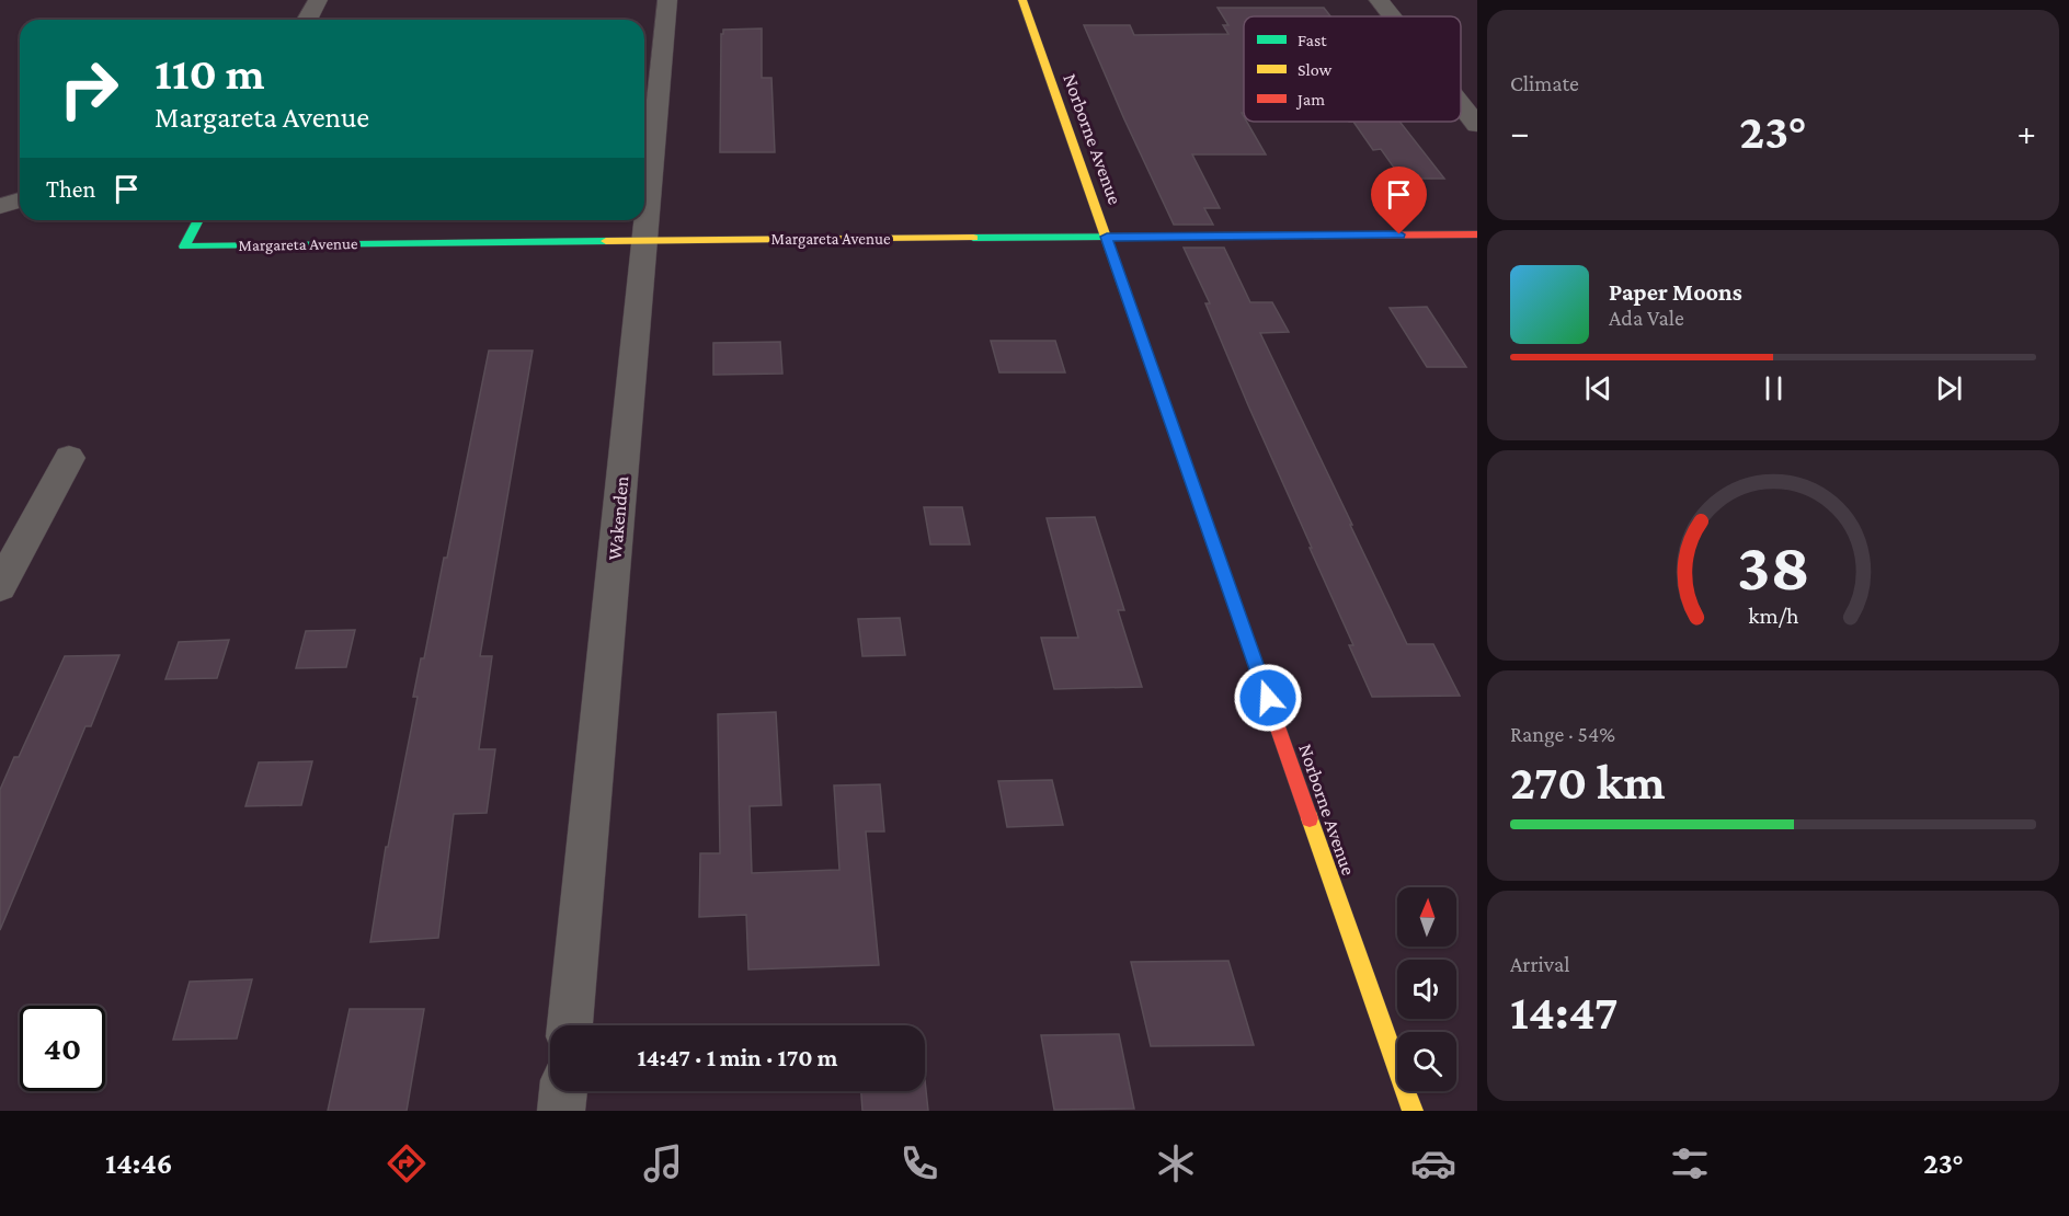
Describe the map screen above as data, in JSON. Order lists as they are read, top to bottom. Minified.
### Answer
{"streets":{"street":["Norborne Avenue","Margareta Avenue","Wakenden"]},"crossings":[["Norborne Avenue","Margareta Avenue"],["Margareta Avenue","Wakenden"]],"legend":["Fast","Slow","Jam"],"north":"top","page":{"tile":["Climate",["Range · 54%","270 km"],["Arrival","14:47"]],"turn":["110 m","Margareta Avenue"],"heat":["−","23°","+"],"then":"Then","song":["Paper Moons","Ada Vale"],"limit":"40","trip":"14:47 · 1 min · 170 m","tabs":["14:46","23°"],"gauge":["38","km/h"]}}
